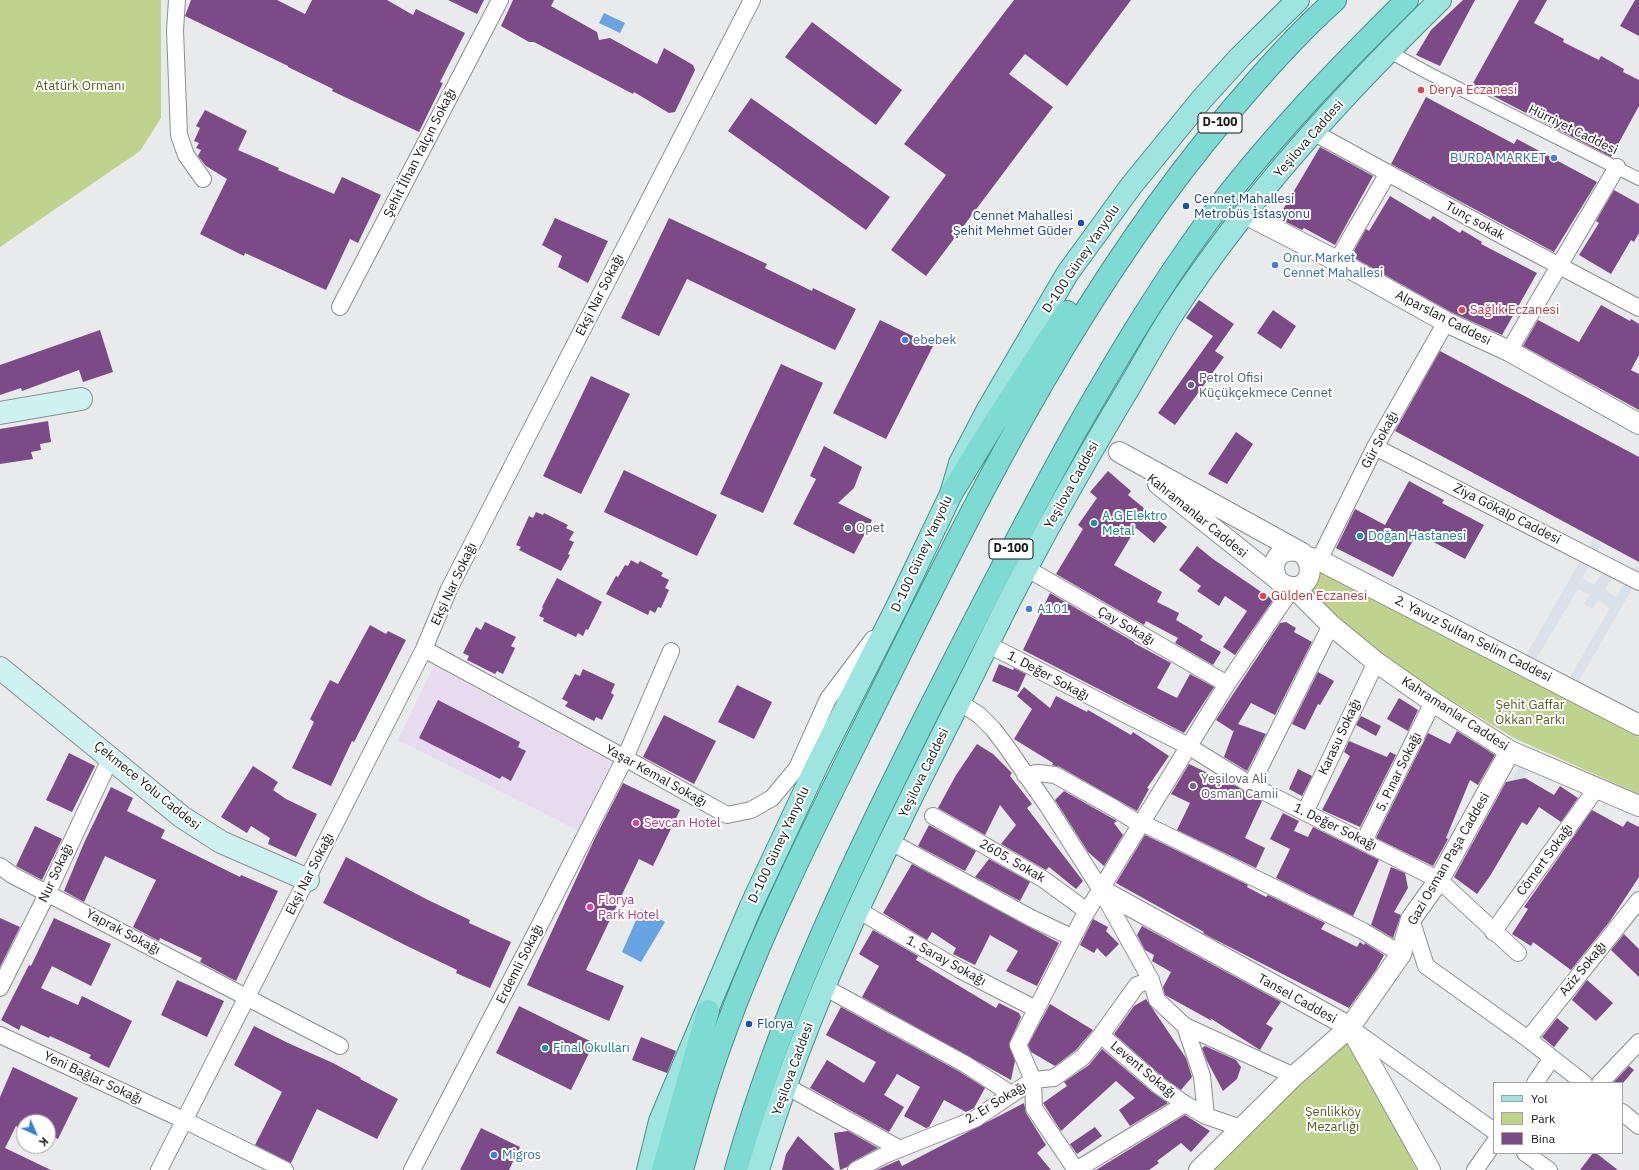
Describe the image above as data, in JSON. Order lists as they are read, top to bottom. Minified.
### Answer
{"streets":{"highway":["D-100"],"main road":["Yeşilova Caddesi","D-100 Güney Yanyolu","Çekmece Yolu Caddesi"],"street":["Hürriyet Caddesi","Şehit İlhan Yalçın Sokağı","Tunç sokak","Ekşi Nar Sokağı","Alparslan Caddesi","Gür Sokağı","Ziya Gökalp Caddesi","Kahramanlar Caddesi","Çay Sokağı","2. Yavuz Sultan Selim Caddesi","1. Değer Sokağı","Karasu Sokağı","5. Pınar Sokağı","Yaşar Kemal Sokağı","Gazi Osman Paşa Caddesi","Cömert Sokağı","2605. Sokak","Nur Sokağı","Yaprak Sokağı","1. Saray Sokağı","Erdemli Sokağı","Aziz Sokağı","Tansel Caddesi","Levent Sokağı","Yeni Bağlar Sokağı","2. Er Sokağı"]},"crossings":[["Hürriyet Caddesi","Yeşilova Caddesi"],["Yeşilova Caddesi","Tunç sokak"],["Yeşilova Caddesi","Alparslan Caddesi"],["Yeşilova Caddesi","Çay Sokağı"],["Yeşilova Caddesi","1. Değer Sokağı"],["Yeşilova Caddesi","1. Saray Sokağı"],["D-100 Güney Yanyolu","Yaşar Kemal Sokağı"],["Ekşi Nar Sokağı","Yaşar Kemal Sokağı"],["Ekşi Nar Sokağı","Çekmece Yolu Caddesi"],["Ekşi Nar Sokağı","Yaprak Sokağı"],["Ekşi Nar Sokağı","Yeni Bağlar Sokağı"],["Alparslan Caddesi","Gür Sokağı"],["Gür Sokağı","Ziya Gökalp Caddesi"],["Gür Sokağı","Kahramanlar Caddesi"],["Gür Sokağı","2. Yavuz Sultan Selim Caddesi"],["Kahramanlar Caddesi","2. Yavuz Sultan Selim Caddesi"],["Kahramanlar Caddesi","Karasu Sokağı"],["Kahramanlar Caddesi","5. Pınar Sokağı"],["Kahramanlar Caddesi","Gazi Osman Paşa Caddesi"],["Kahramanlar Caddesi","Cömert Sokağı"],["1. Değer Sokağı","Karasu Sokağı"],["1. Değer Sokağı","5. Pınar Sokağı"],["1. Değer Sokağı","Gazi Osman Paşa Caddesi"],["1. Değer Sokağı","Cömert Sokağı"],["Yaşar Kemal Sokağı","Erdemli Sokağı"],["Çekmece Yolu Caddesi","Nur Sokağı"],["Gazi Osman Paşa Caddesi","Tansel Caddesi"],["Gazi Osman Paşa Caddesi","Levent Sokağı"],["Nur Sokağı","Yaprak Sokağı"],["Levent Sokağı","2. Er Sokağı"]],"parks":["Atatürk Ormanı","Şehit Gaffar Okkan Parkı","Şenlikköy Mezarlığı"],"places":["Derya Eczanesi","BURDA MARKET","Cennet Mahallesi Metrobüs İstasyonu","Cennet Mahallesi Şehit Mehmet Güder","Onur Market Cennet Mahallesi","Sağlık Eczanesi","ebebek","Petrol Ofisi Küçükçekmece Cennet","A.G Elektro Metal","Opet","Doğan Hastanesi","Gülden Eczanesi","A101","Yeşilova Ali Osman Camii","Sevcan Hotel","Florya Park Hotel","Florya","Final Okulları","Migros"],"legend":["Yol","Park","Bina"],"north":"bottom right"}
